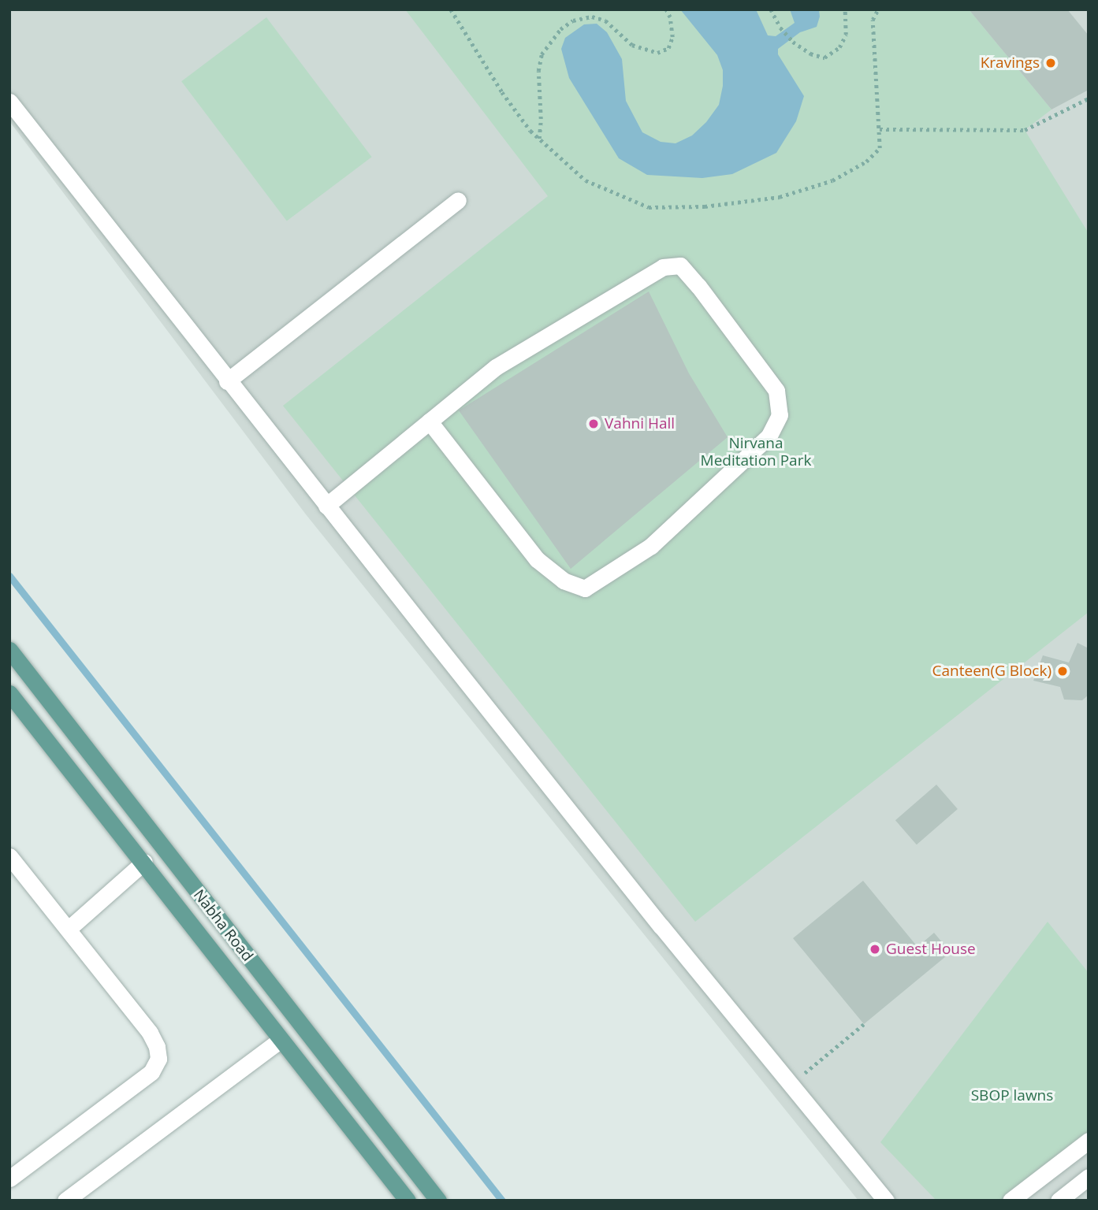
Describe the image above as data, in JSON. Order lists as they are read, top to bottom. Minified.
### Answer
{"streets":{"main road":["Nabha Road"]},"parks":["Nirvana Meditation Park","SBOP lawns"],"places":["Kravings","Vahni Hall","Canteen(G Block)","Guest House"]}
